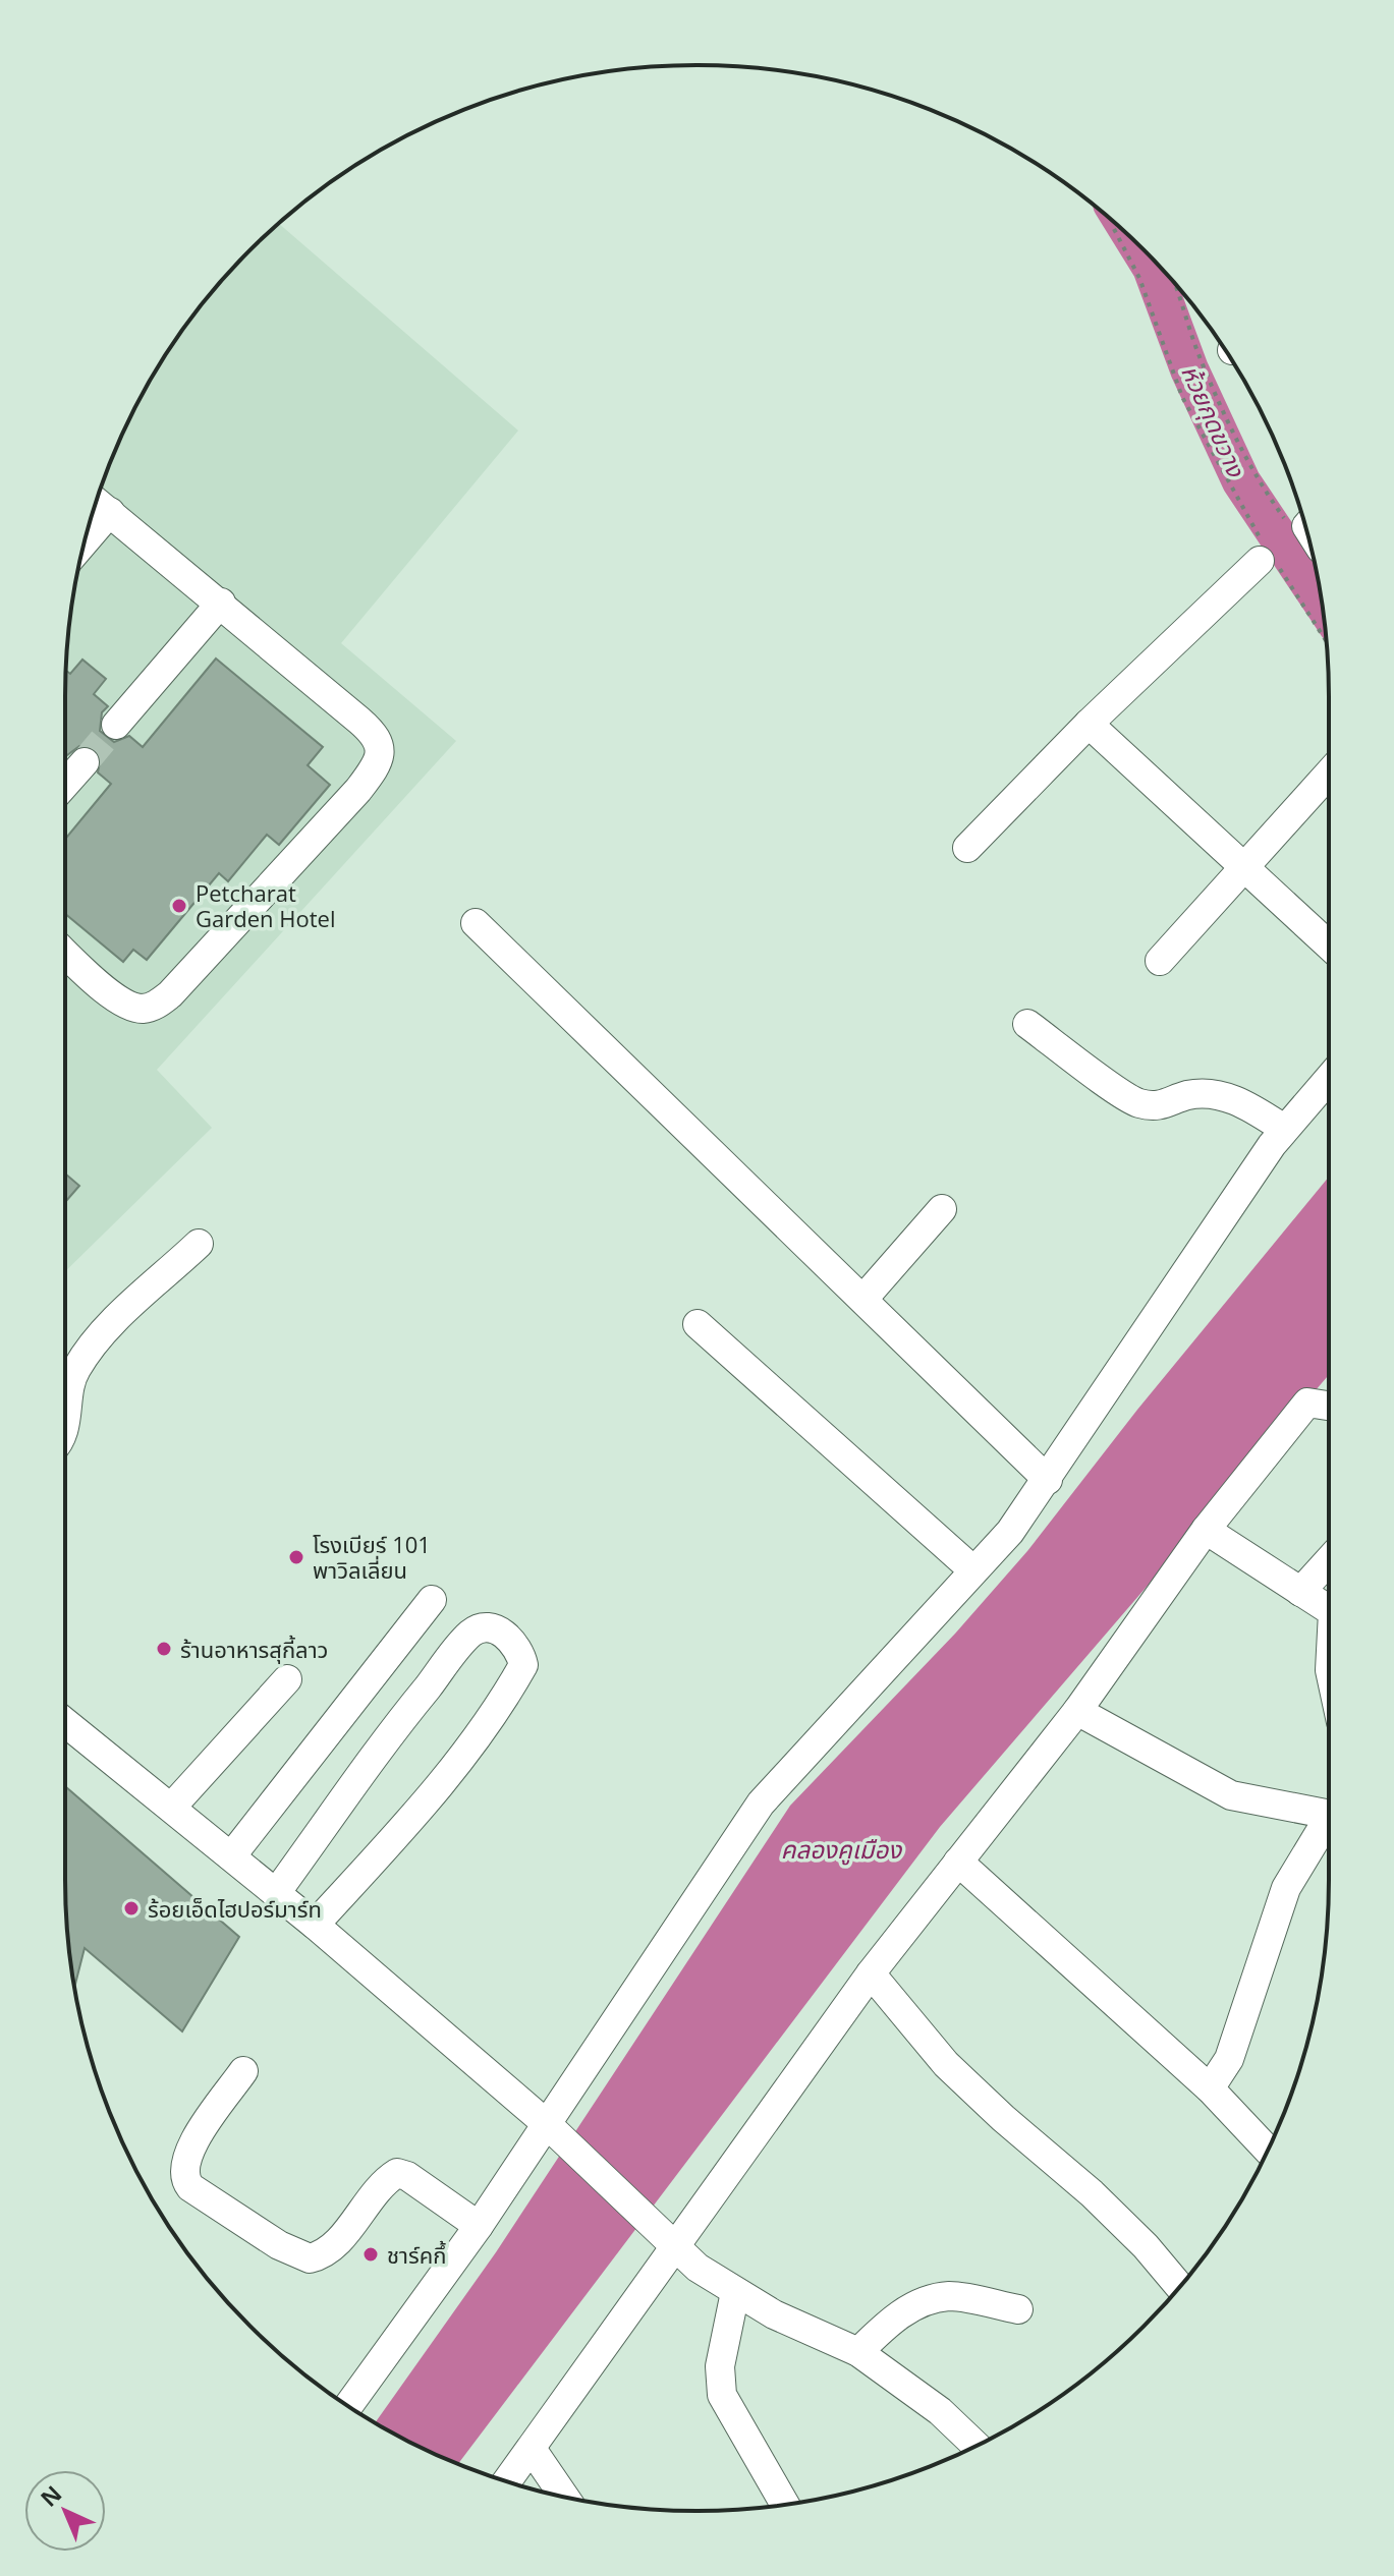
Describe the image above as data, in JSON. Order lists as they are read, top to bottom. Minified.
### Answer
{"water":["ห้วยกุดขวาง","คลองคูเมือง"],"places":["Petcharat Garden Hotel","โรงเบียร์ 101 พาวิลเลี่ยน","ร้านอาหารสุกี้ลาว","ร้อยเอ็ดไฮปอร์มาร์ท","ชาร์คกึ้"],"north":"top left"}
